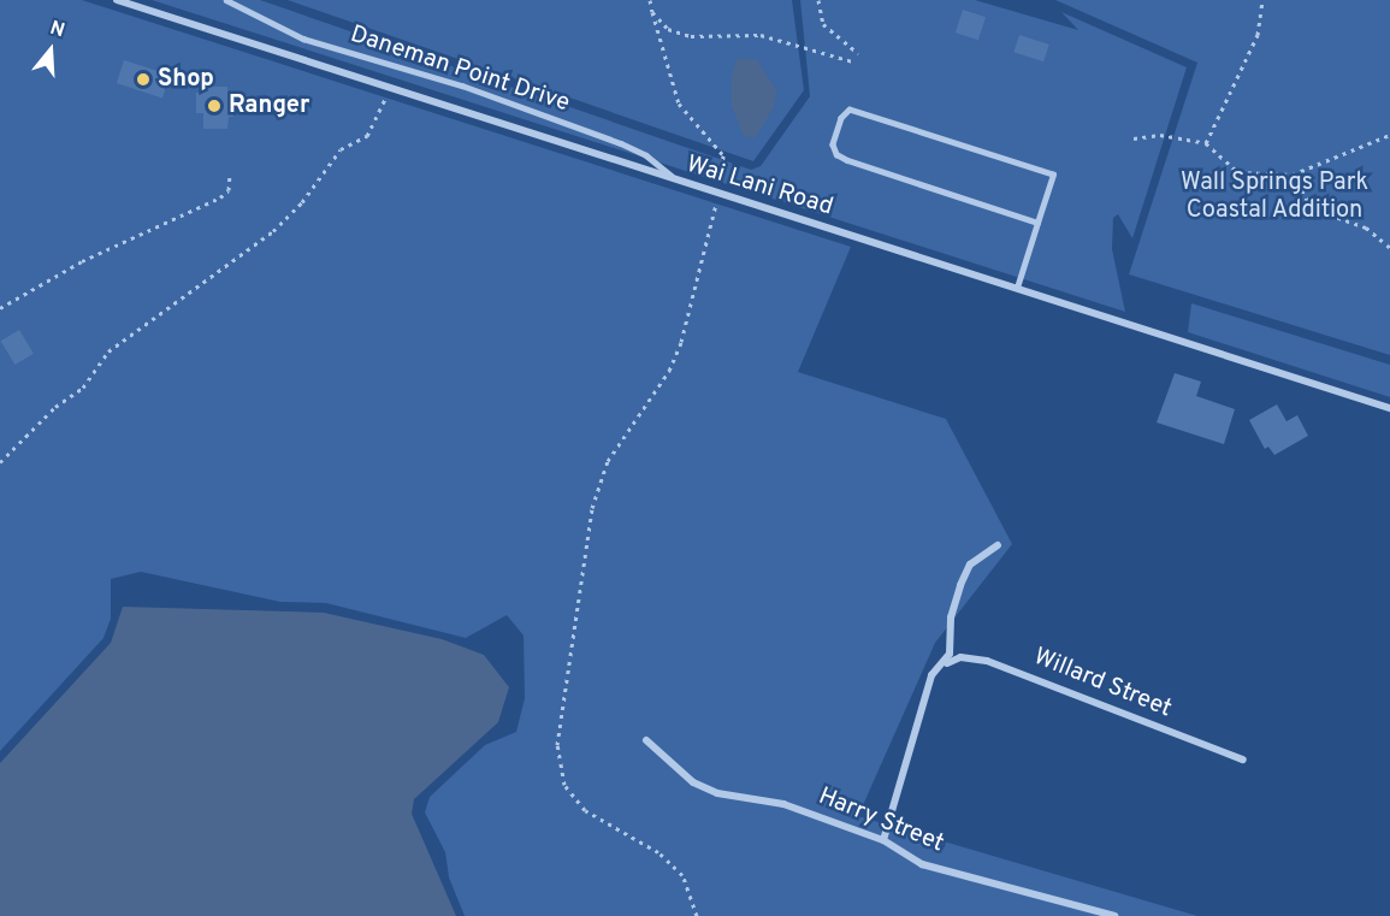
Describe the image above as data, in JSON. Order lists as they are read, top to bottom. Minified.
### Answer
{"streets":{"street":["Wai Lani Road","Willard Street","Harry Street"],"lane":["Daneman Point Drive"]},"crossings":[["Daneman Point Drive","Wai Lani Road"]],"parks":["Wall Springs Park Coastal Addition"],"places":["Shop","Ranger"],"north":"top"}
